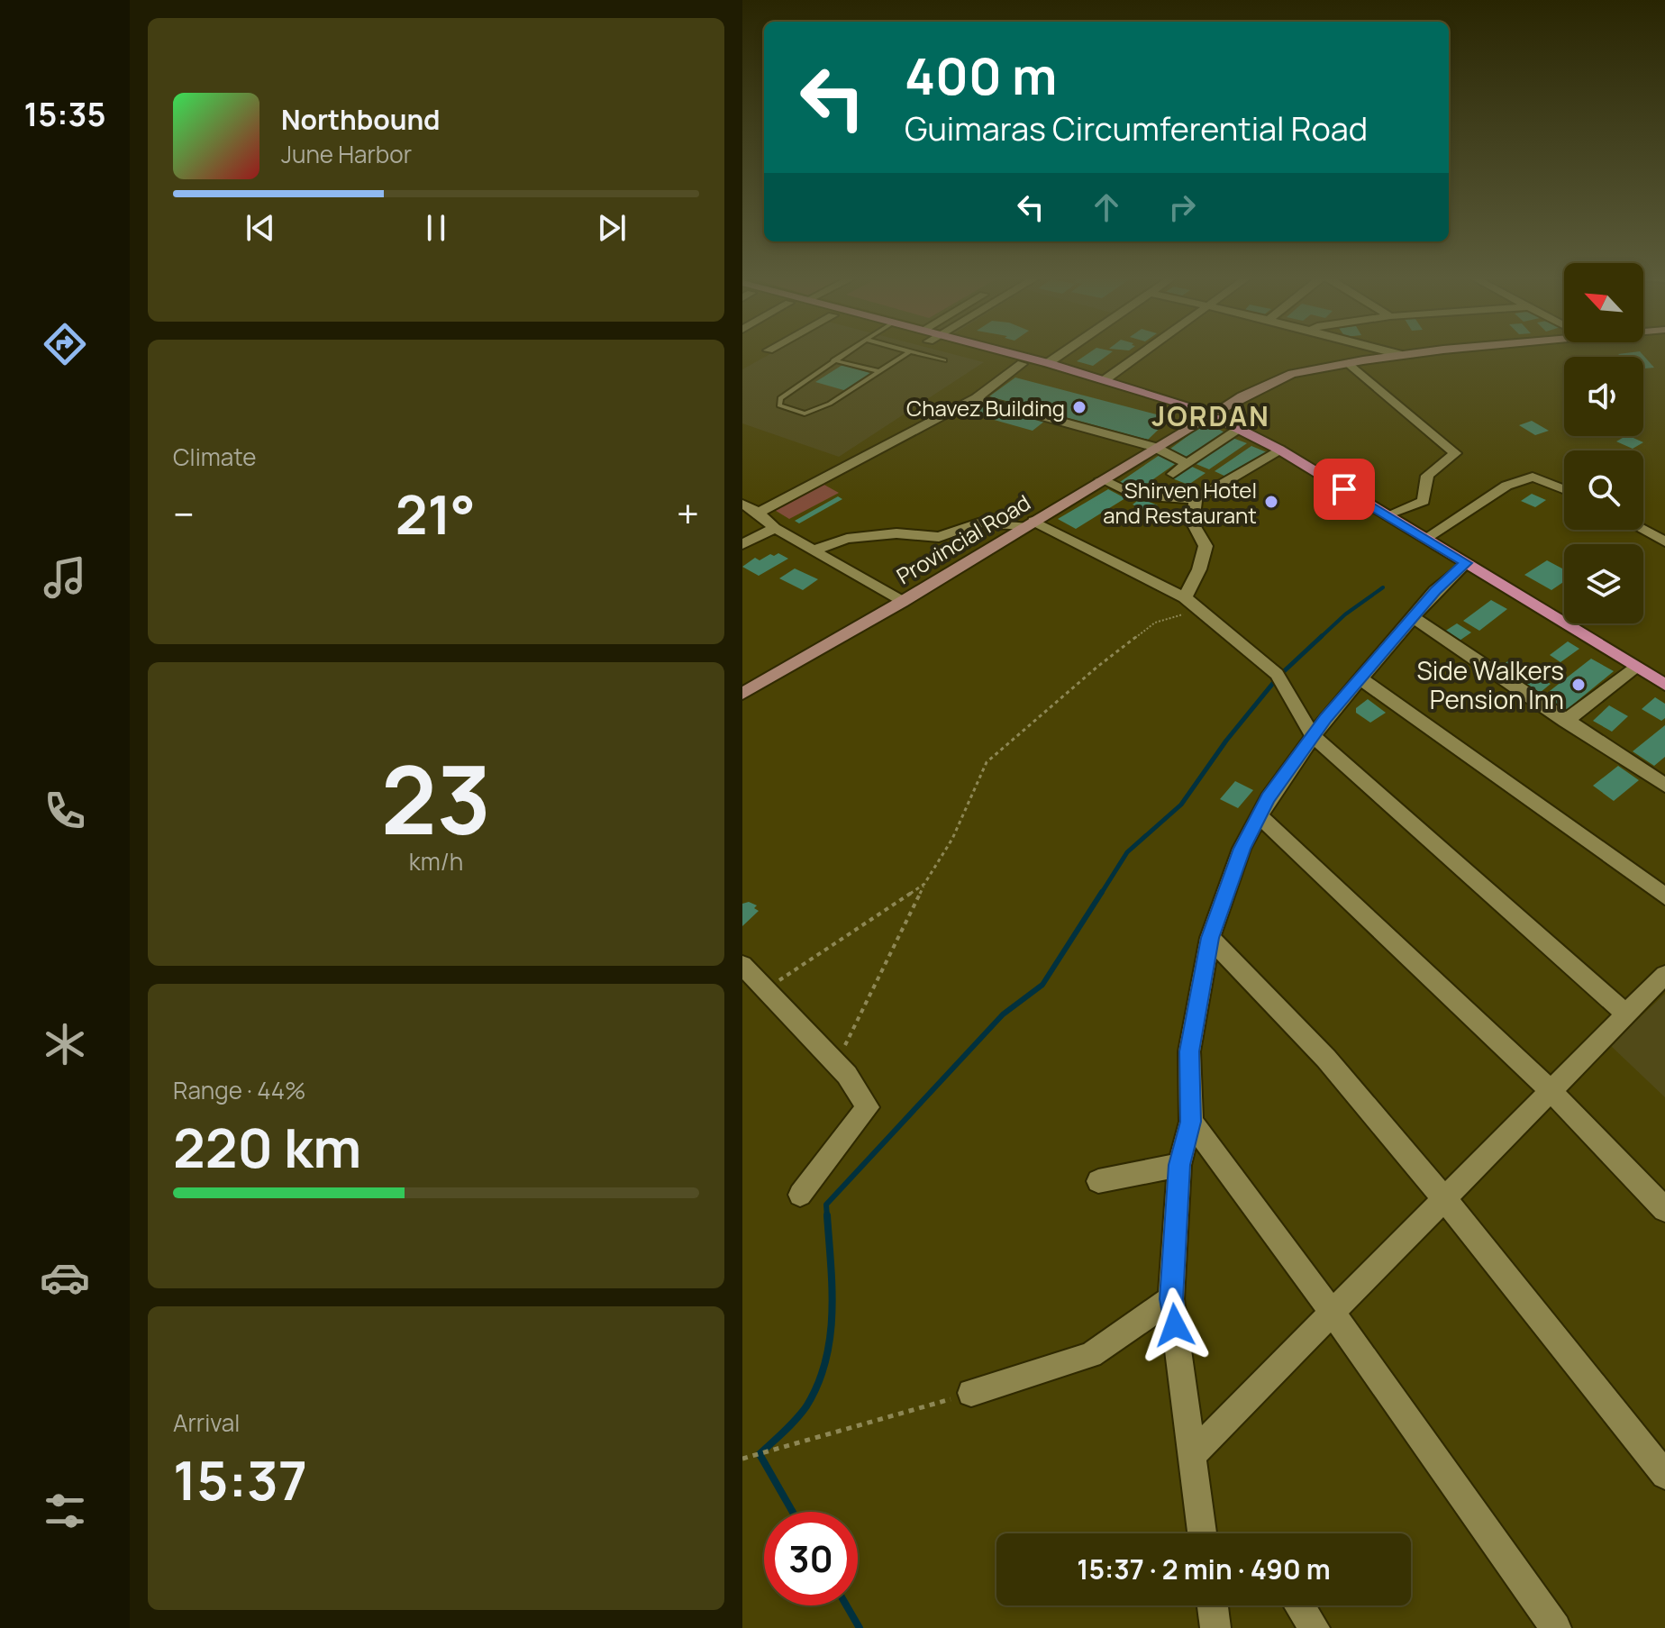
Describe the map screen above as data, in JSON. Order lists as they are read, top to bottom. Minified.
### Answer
{"streets":{"main road":["Provincial Road"]},"districts":["JORDAN"],"places":["Chavez Building","Shirven Hotel and Restaurant","Side Walkers Pension Inn"],"north":"top left","page":{"tabs":"15:35","turn":["400 m","Guimaras Circumferential Road"],"song":["Northbound","June Harbor"],"tile":["Climate",["23","km/h"],["Range · 44%","220 km"],["Arrival","15:37"]],"heat":["−","21°","+"],"limit":"30","trip":"15:37 · 2 min · 490 m"}}
